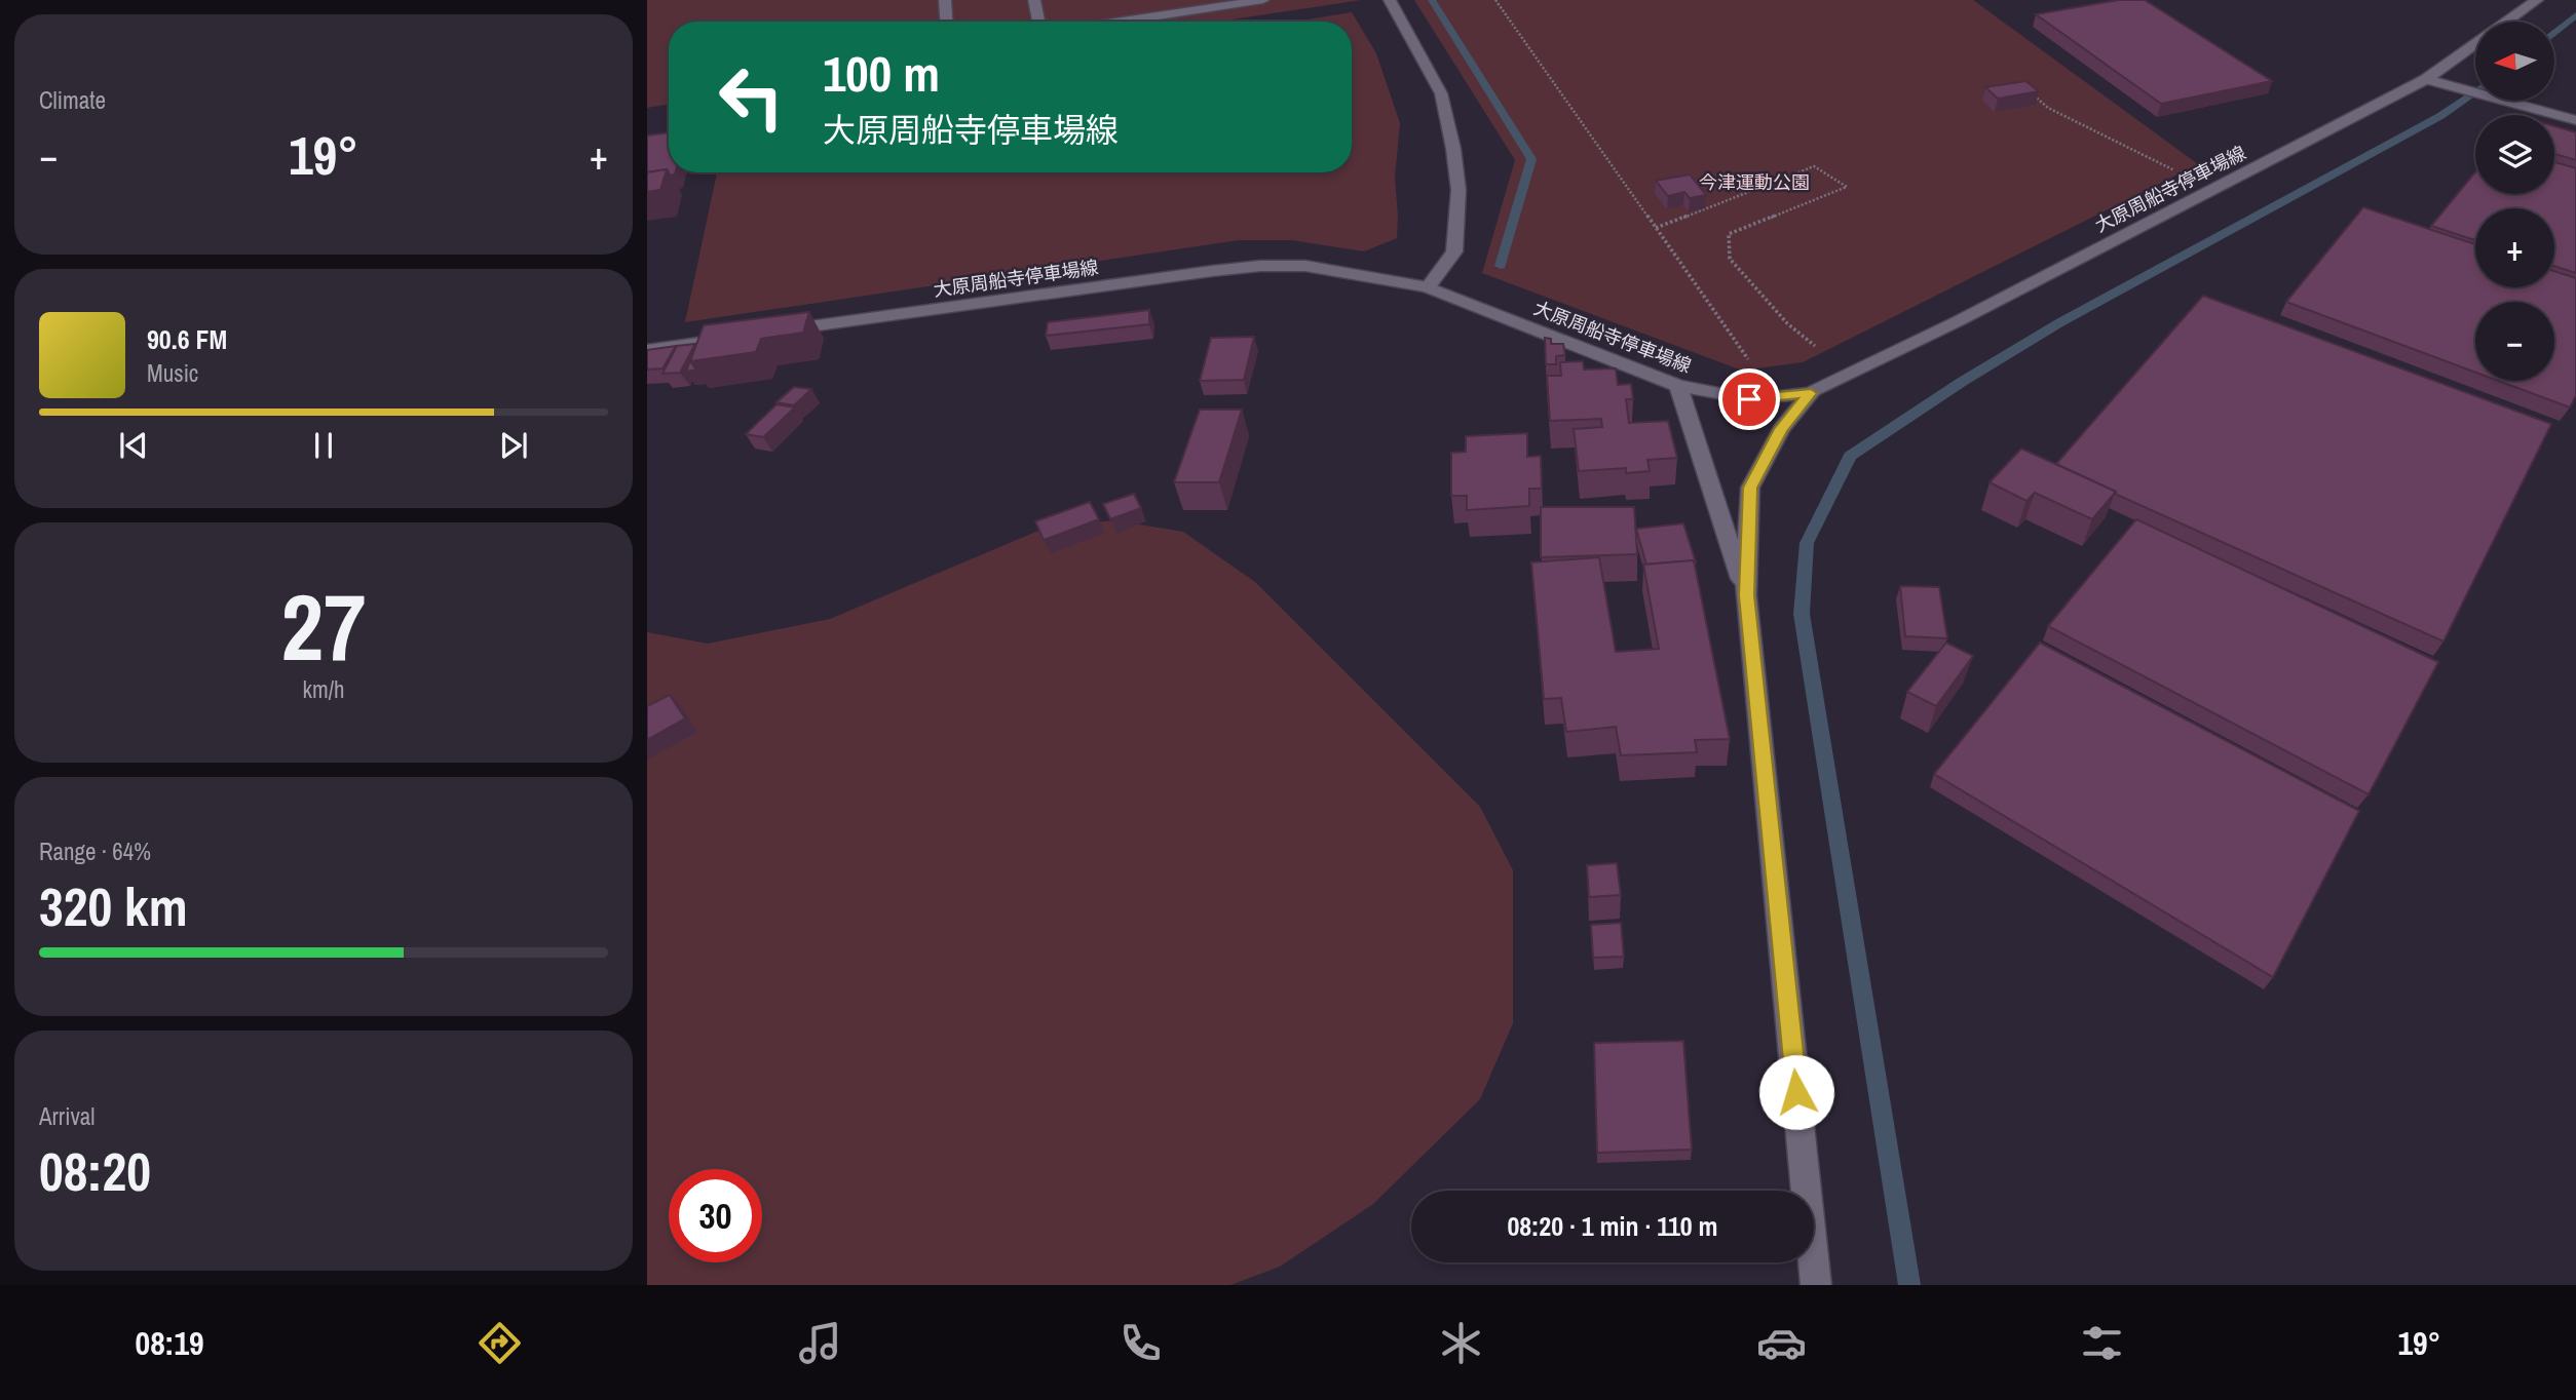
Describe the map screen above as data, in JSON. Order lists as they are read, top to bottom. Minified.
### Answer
{"streets":{"main road":["大原周船寺停車場線"]},"parks":["今津運動公園"],"north":"left","page":{"tile":["Climate",["27","km/h"],["Range · 64%","320 km"],["Arrival","08:20"]],"map_buttons":["+","−"],"turn":["100 m","大原周船寺停車場線"],"heat":["−","19°","+"],"song":["90.6 FM","Music"],"limit":"30","trip":"08:20 · 1 min · 110 m","tabs":["08:19","19°"]}}
